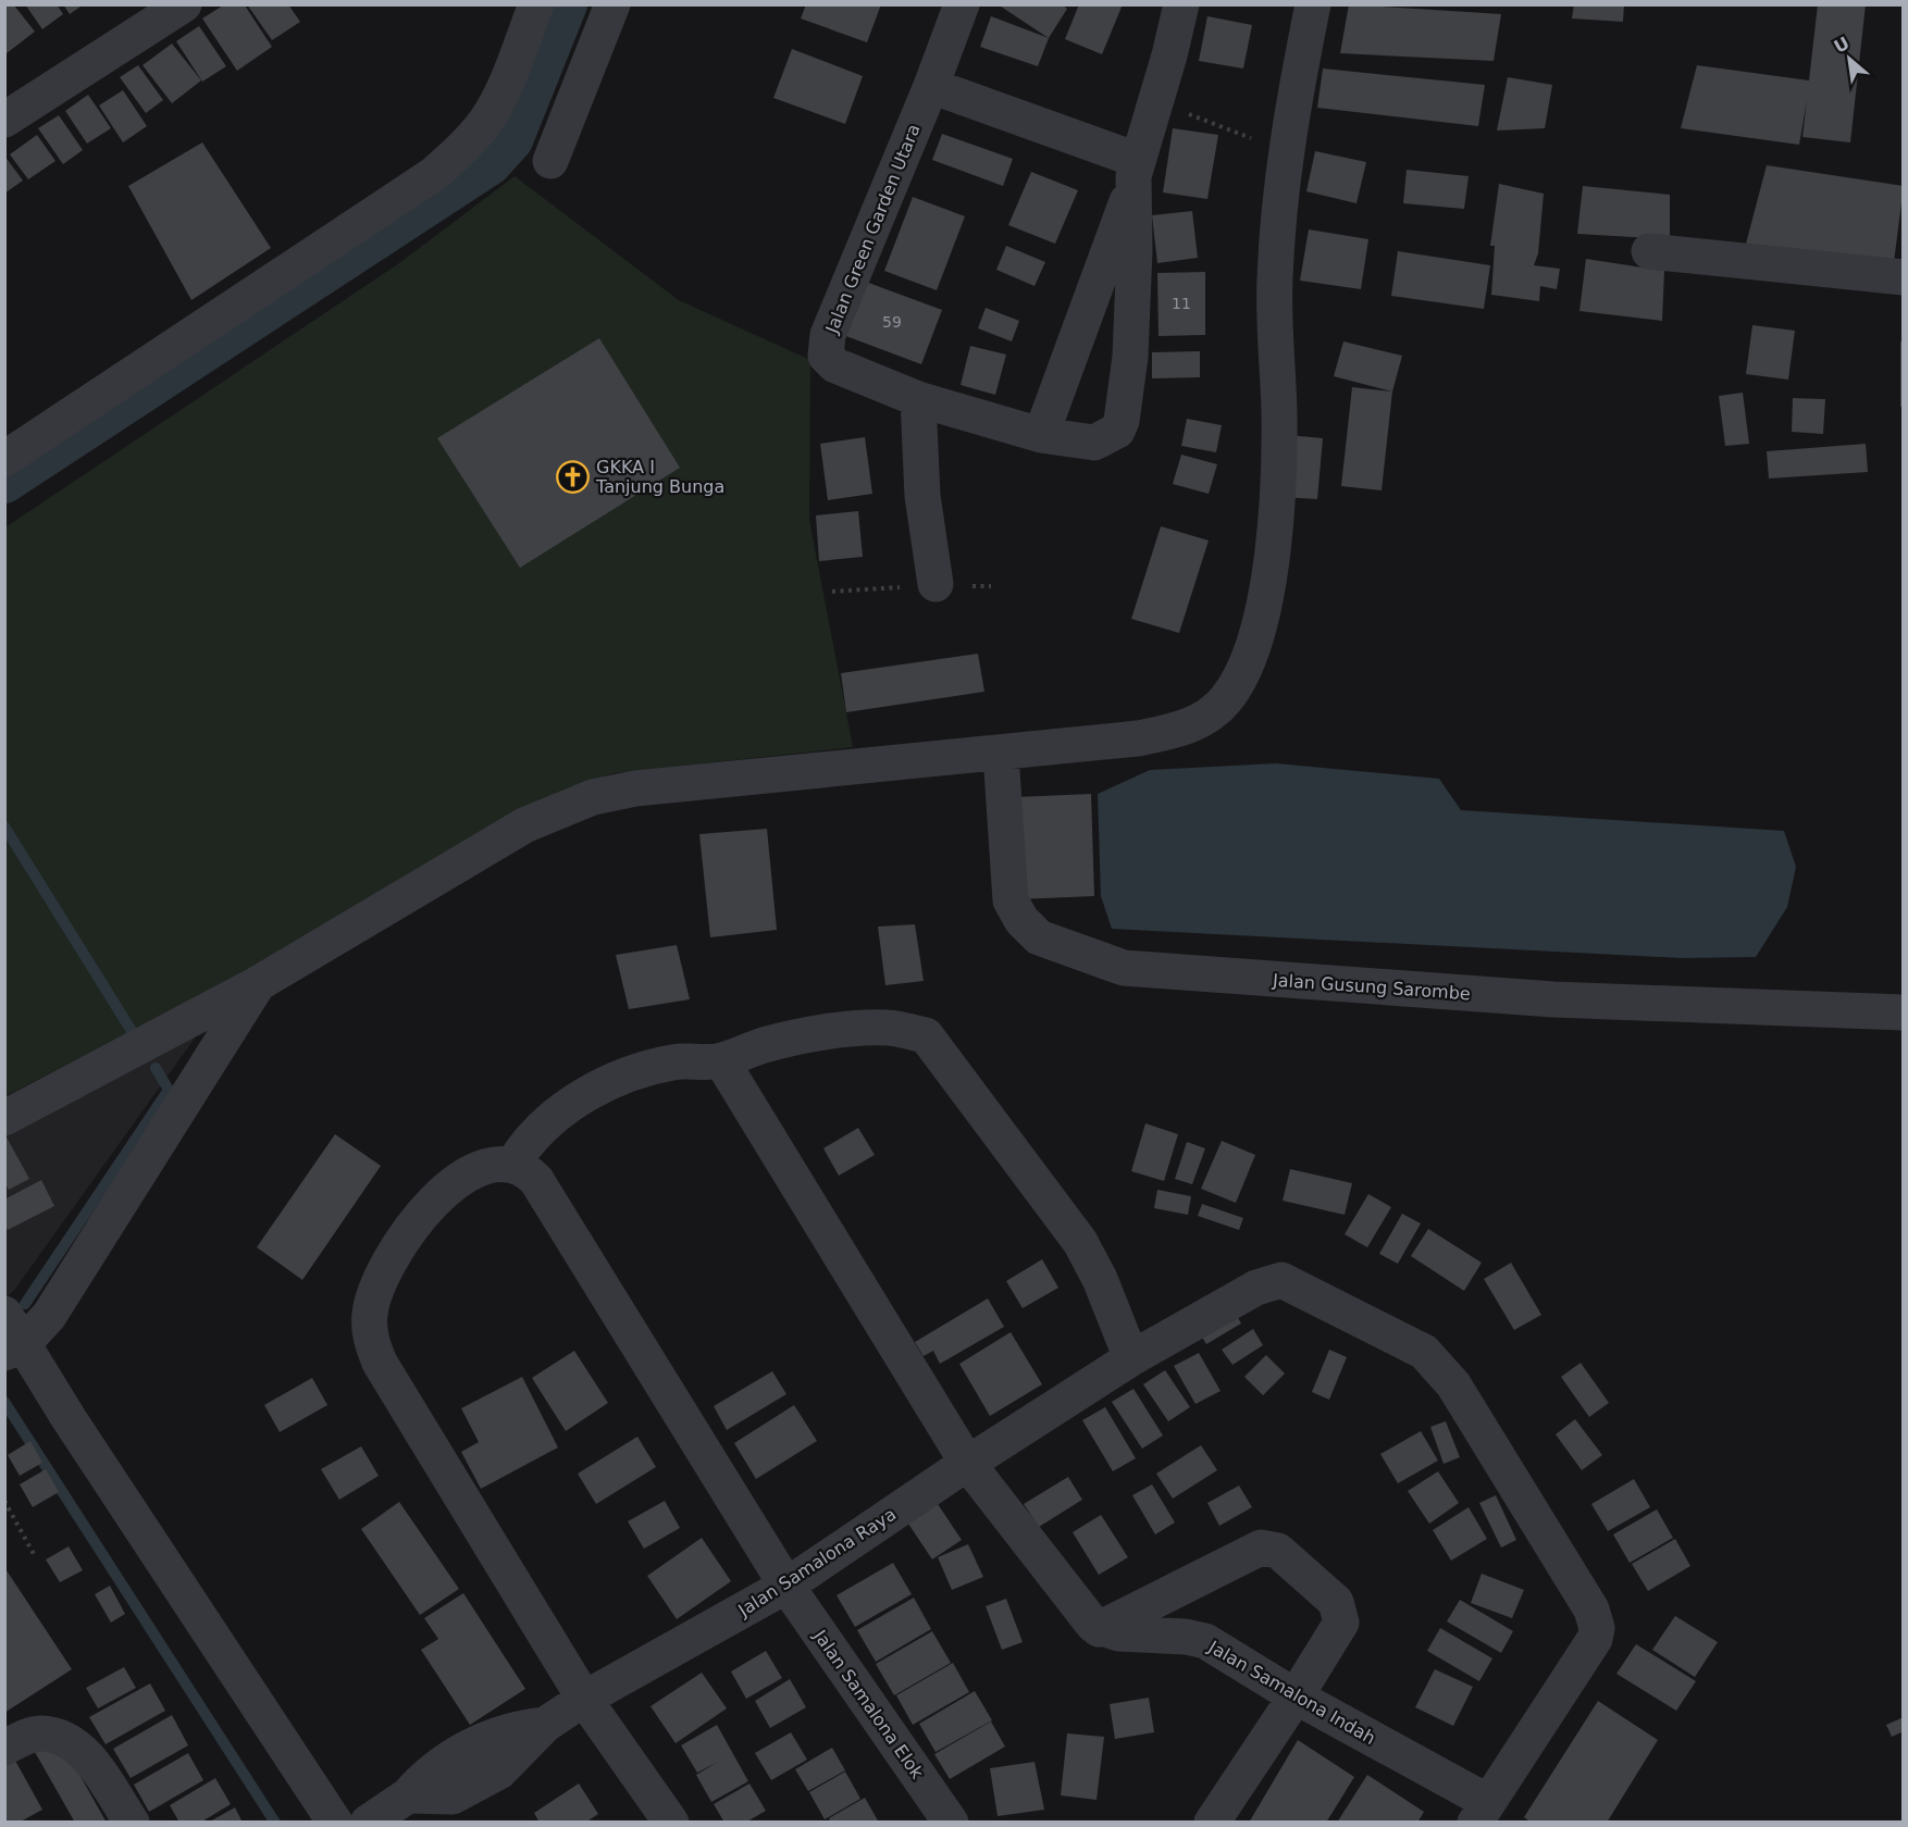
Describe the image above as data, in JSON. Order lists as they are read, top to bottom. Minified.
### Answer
{"streets":{"street":["Jalan Green Garden Utara","Jalan Gusung Sarombe","Jalan Samalona Raya","Jalan Samalona Indah","Jalan Samalona Elok"]},"crossings":[["Jalan Samalona Raya","Jalan Samalona Indah"],["Jalan Samalona Raya","Jalan Samalona Elok"]],"places":{"church":["GKKA I Tanjung Bunga"]},"house_numbers":["11","59"],"north":"top left"}
